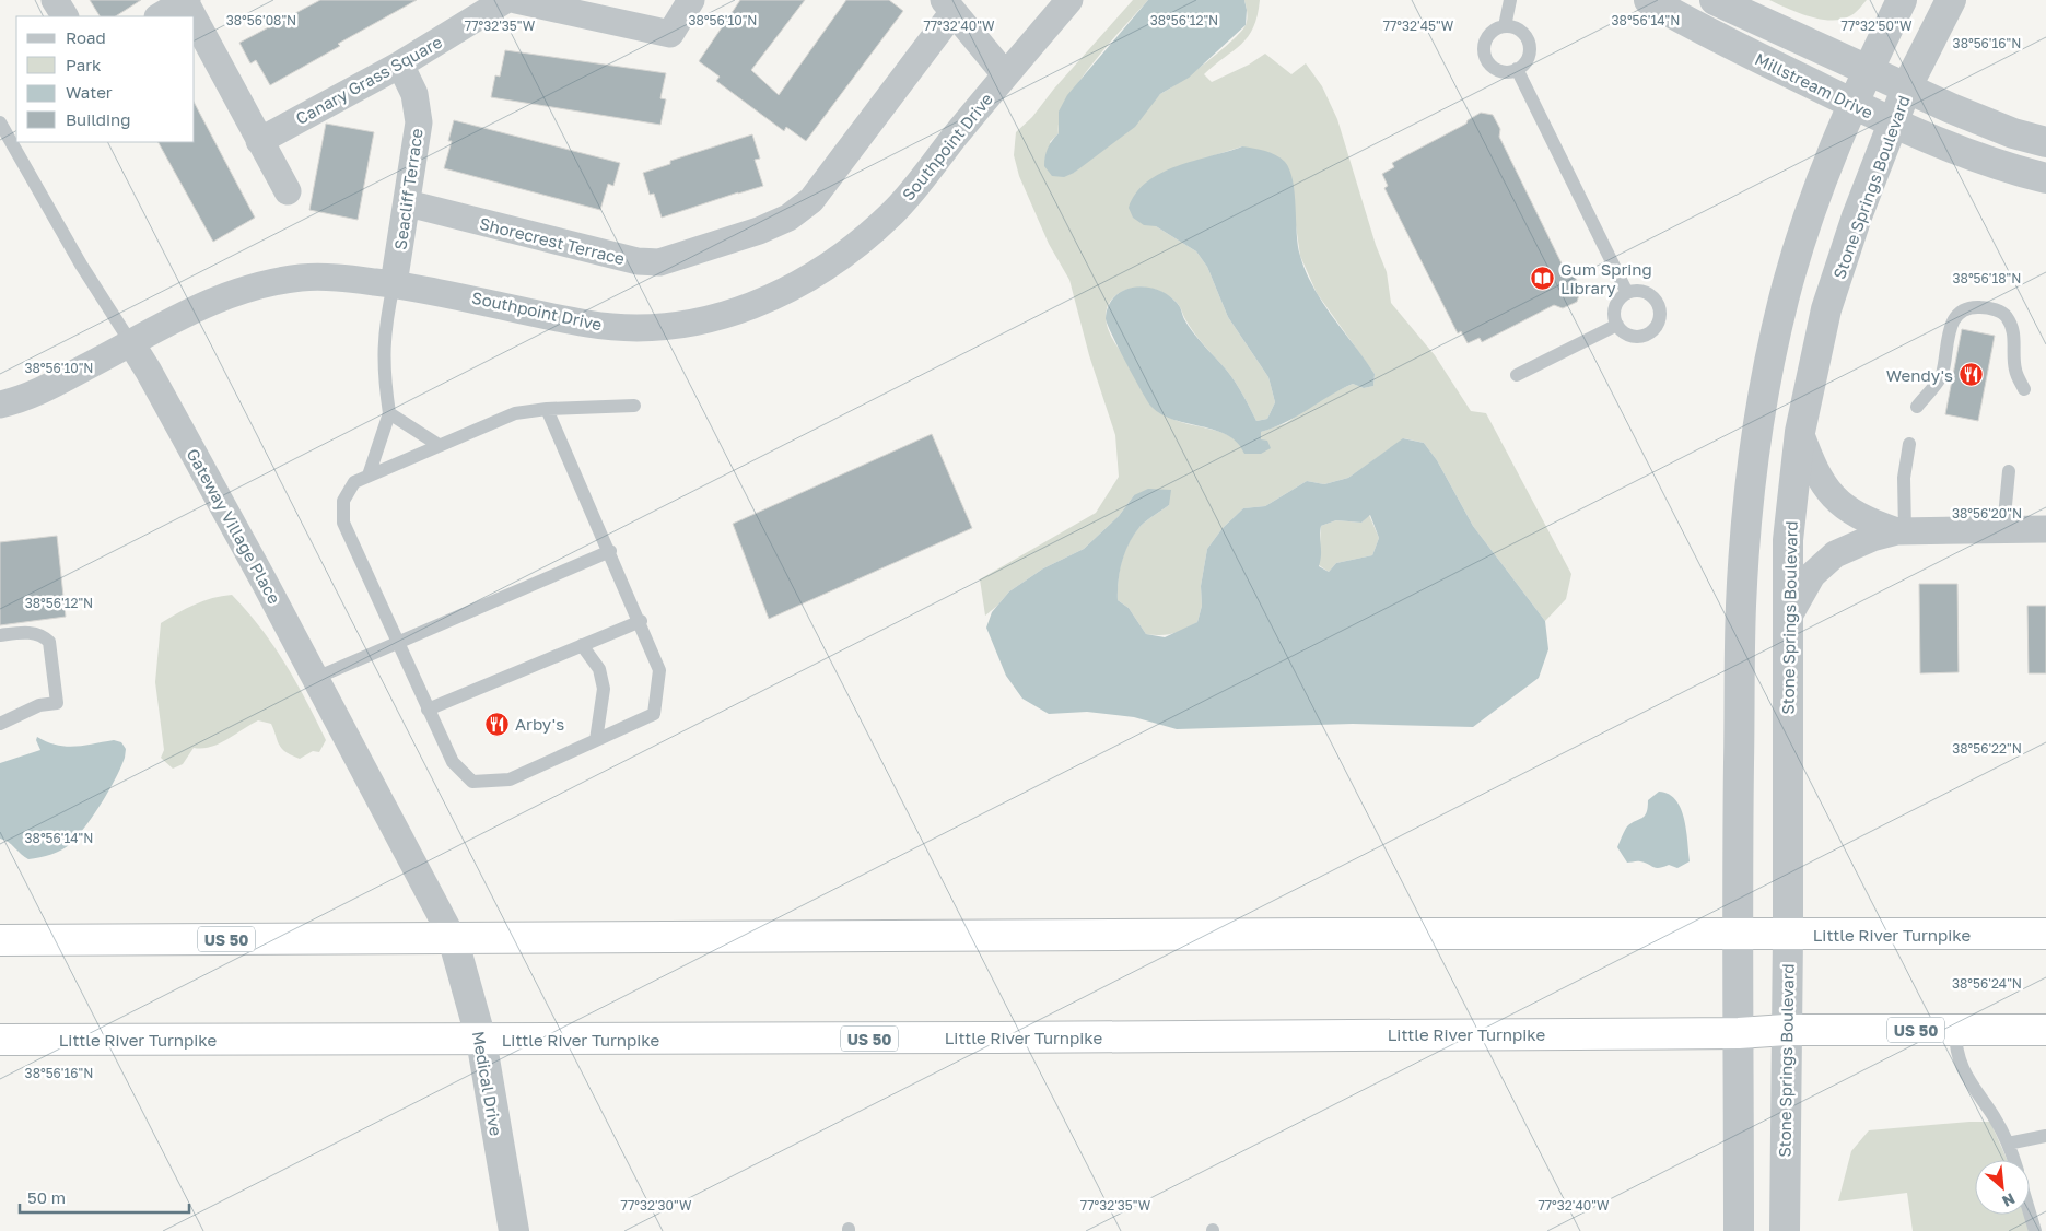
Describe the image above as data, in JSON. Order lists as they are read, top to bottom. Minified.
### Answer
{"streets":{"highway":["Little River Turnpike","US 50"],"street":["Canary Grass Square","Millstream Drive","Southpoint Drive","Stone Springs Boulevard","Seacliff Terrace","Shorecrest Terrace","Gateway Village Place","Medical Drive"]},"crossings":[["Canary Grass Square","Seacliff Terrace"],["Millstream Drive","Stone Springs Boulevard"],["Southpoint Drive","Seacliff Terrace"],["Southpoint Drive","Gateway Village Place"],["Stone Springs Boulevard","Little River Turnpike"],["Seacliff Terrace","Shorecrest Terrace"],["Gateway Village Place","Little River Turnpike"],["Gateway Village Place","Medical Drive"],["Little River Turnpike","Medical Drive"]],"places":{"library":["Gum Spring Library"],"restaurant":["Wendy's","Arby's"]},"legend":["Road","Park","Water","Building"],"scale_bar":"50 m","north":"bottom right","coordinates":["38°56'08\"N","38°56'12\"N","38°56'14\"N","38°56'10\"N","77°32'35\"W","77°32'40\"W","77°32'45\"W","77°32'50\"W","38°56'16\"N","38°56'18\"N","38°56'20\"N","38°56'22\"N","38°56'24\"N","77°32'30\"W"]}
